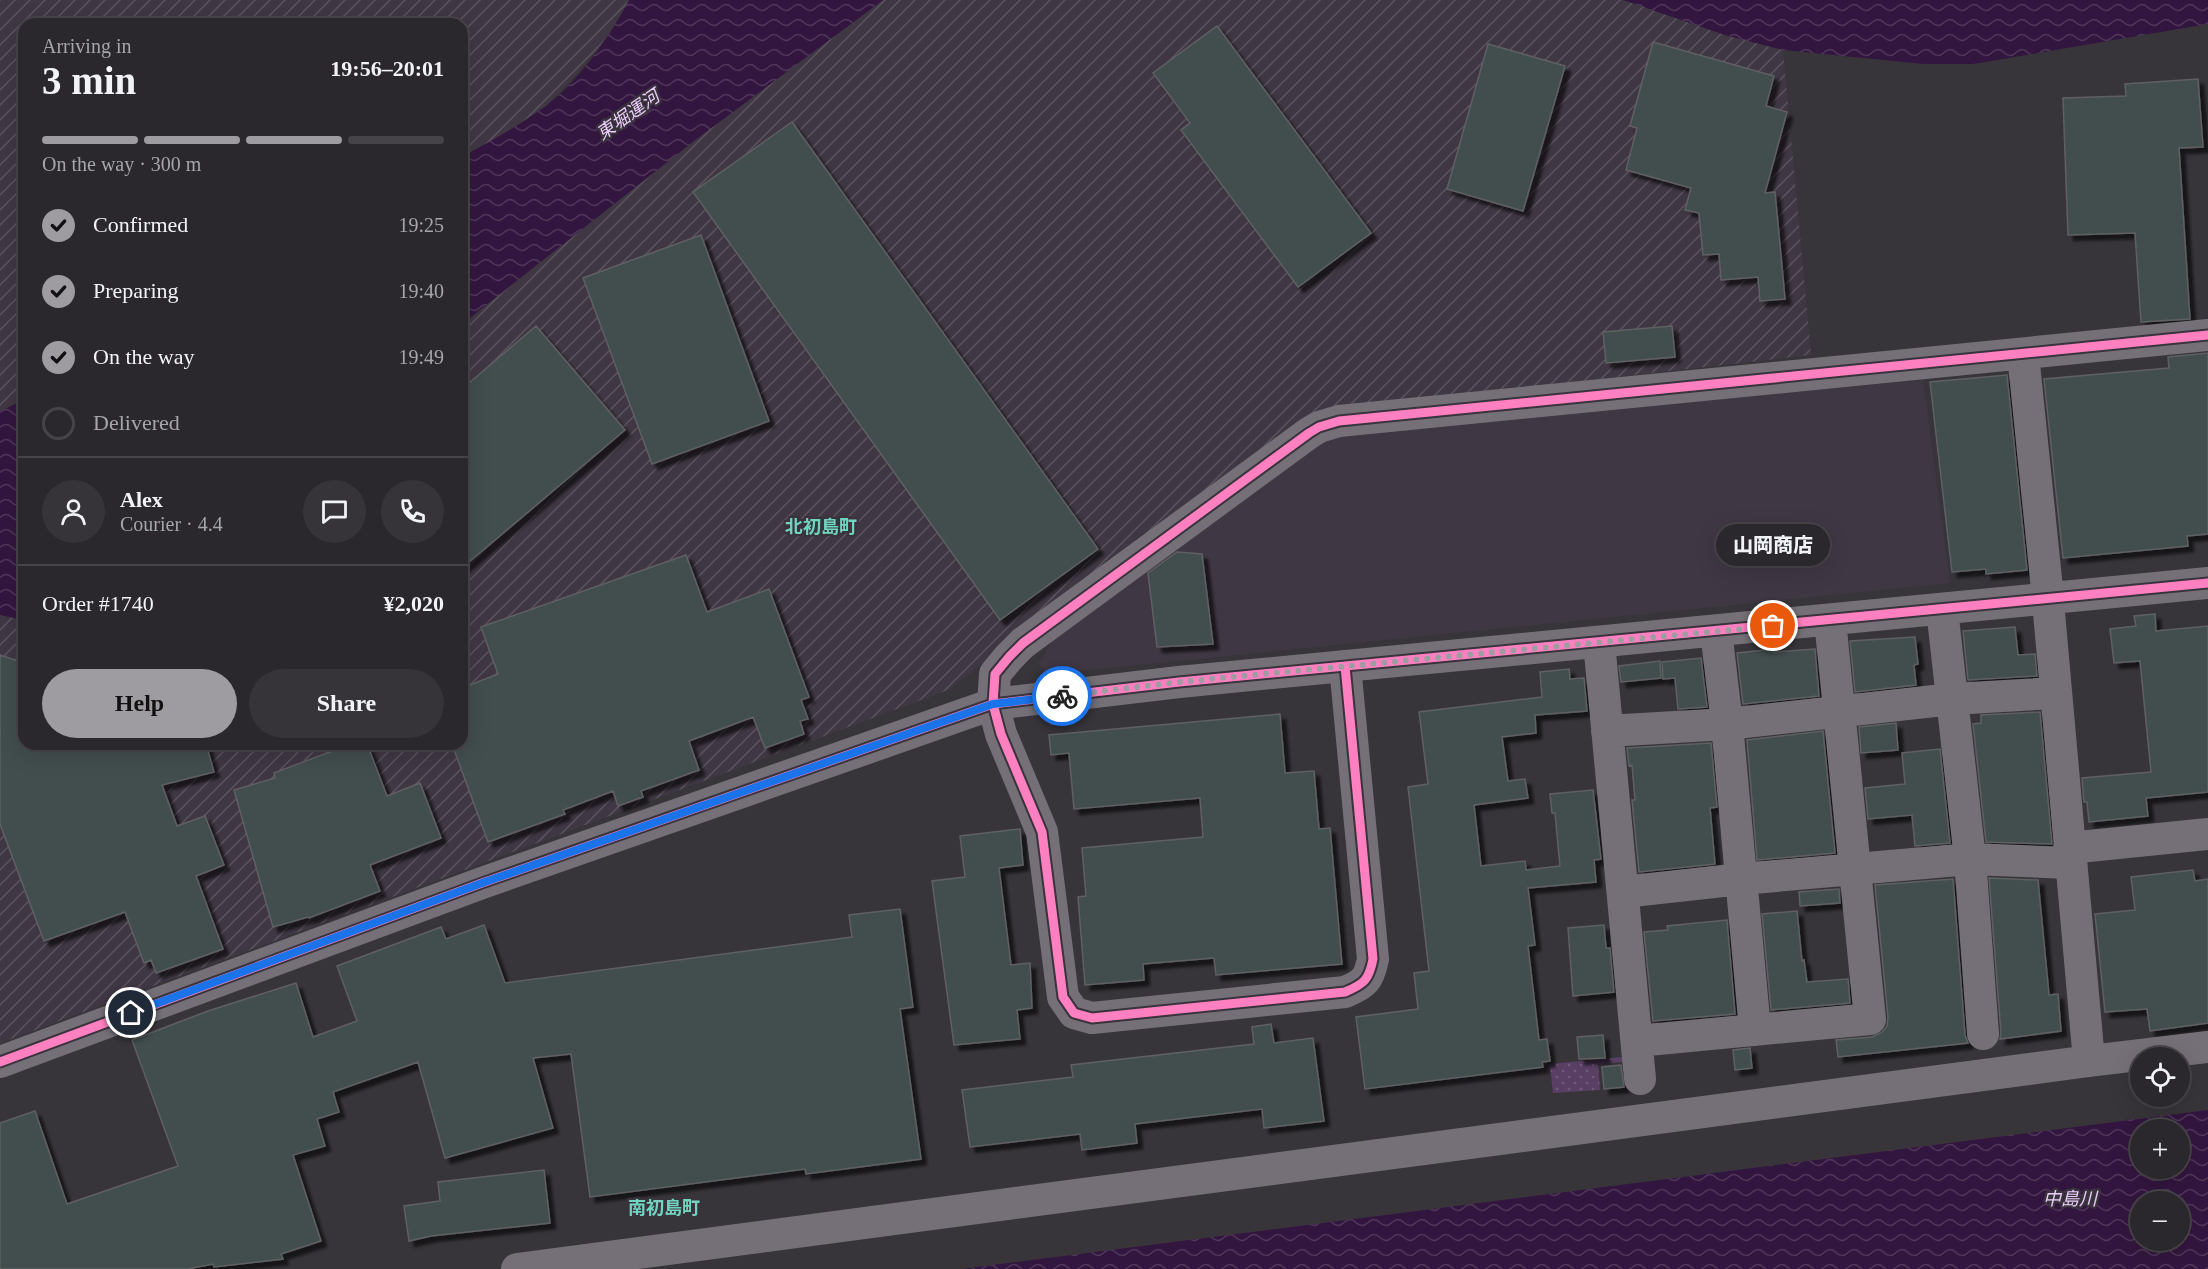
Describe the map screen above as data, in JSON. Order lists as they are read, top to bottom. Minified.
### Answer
{"districts":["北初島町","南初島町"],"water":["東堀運河","中島川"],"places":["山岡商店"],"page":{"heading":["3 min","Arriving in","19:56–20:01"],"panel":["Alex","Courier · 4.4","Order #1740","¥2,020"],"bar":"On the way · 300 m","list":[["Confirmed","19:25"],["Preparing","19:40"],["On the way","19:49"],"Delivered"],"bubble":"山岡商店","buttons":["Help","Share"],"map_buttons":["+","−"]}}
